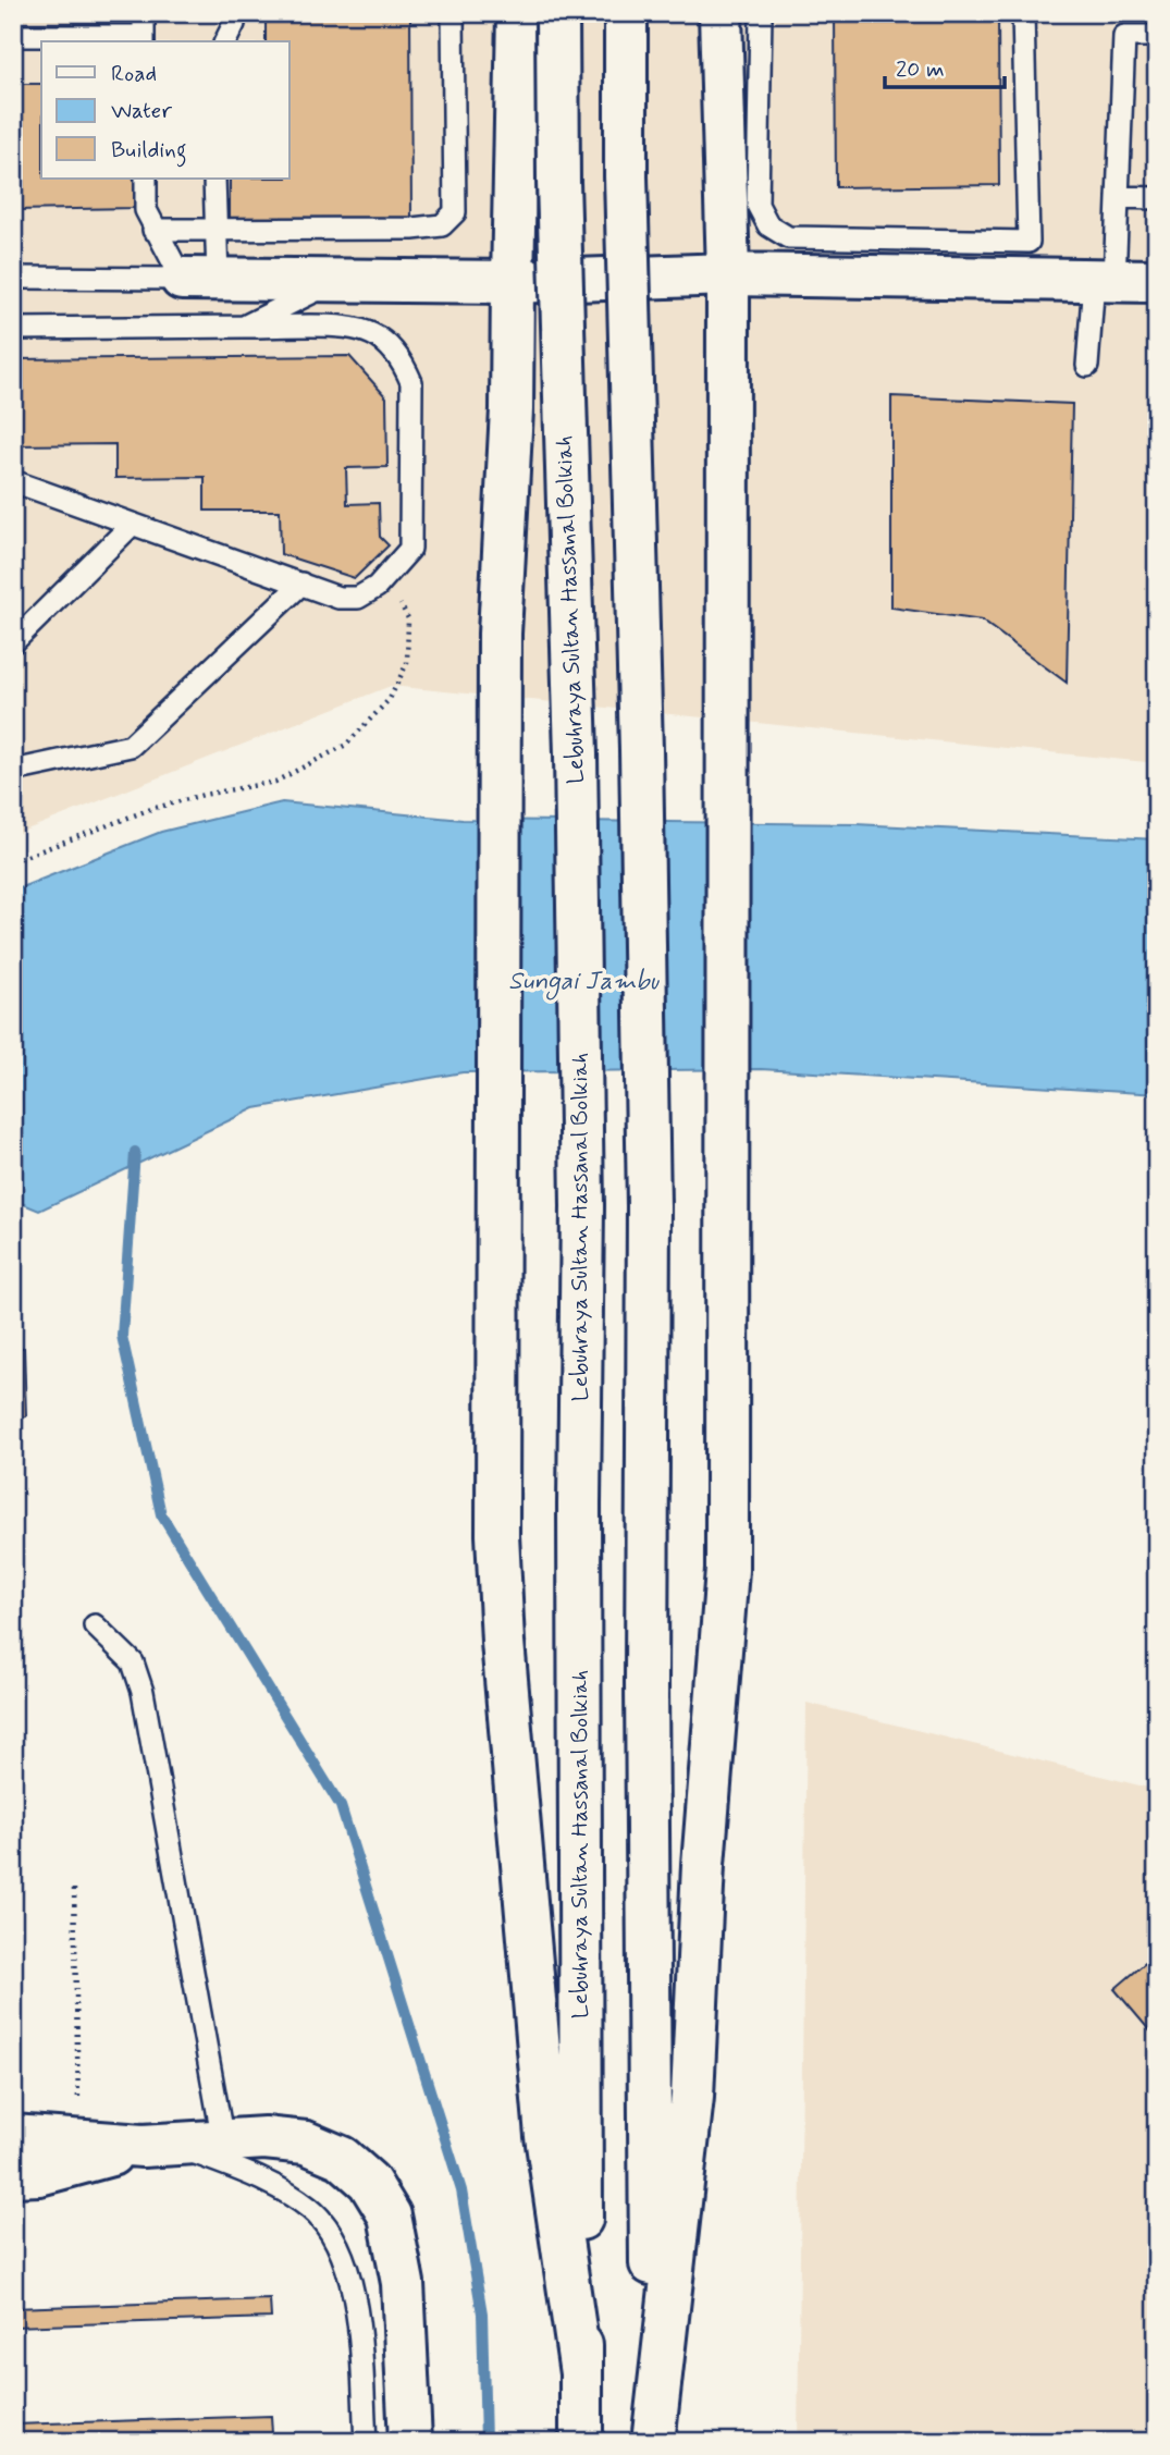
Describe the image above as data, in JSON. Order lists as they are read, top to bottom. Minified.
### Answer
{"streets":{"main road":["Lebuhraya Sultan Hassanal Bolkiah"]},"water":["Sungai Jambu"],"legend":["Road","Water","Building"],"scale_bar":"20 m"}
